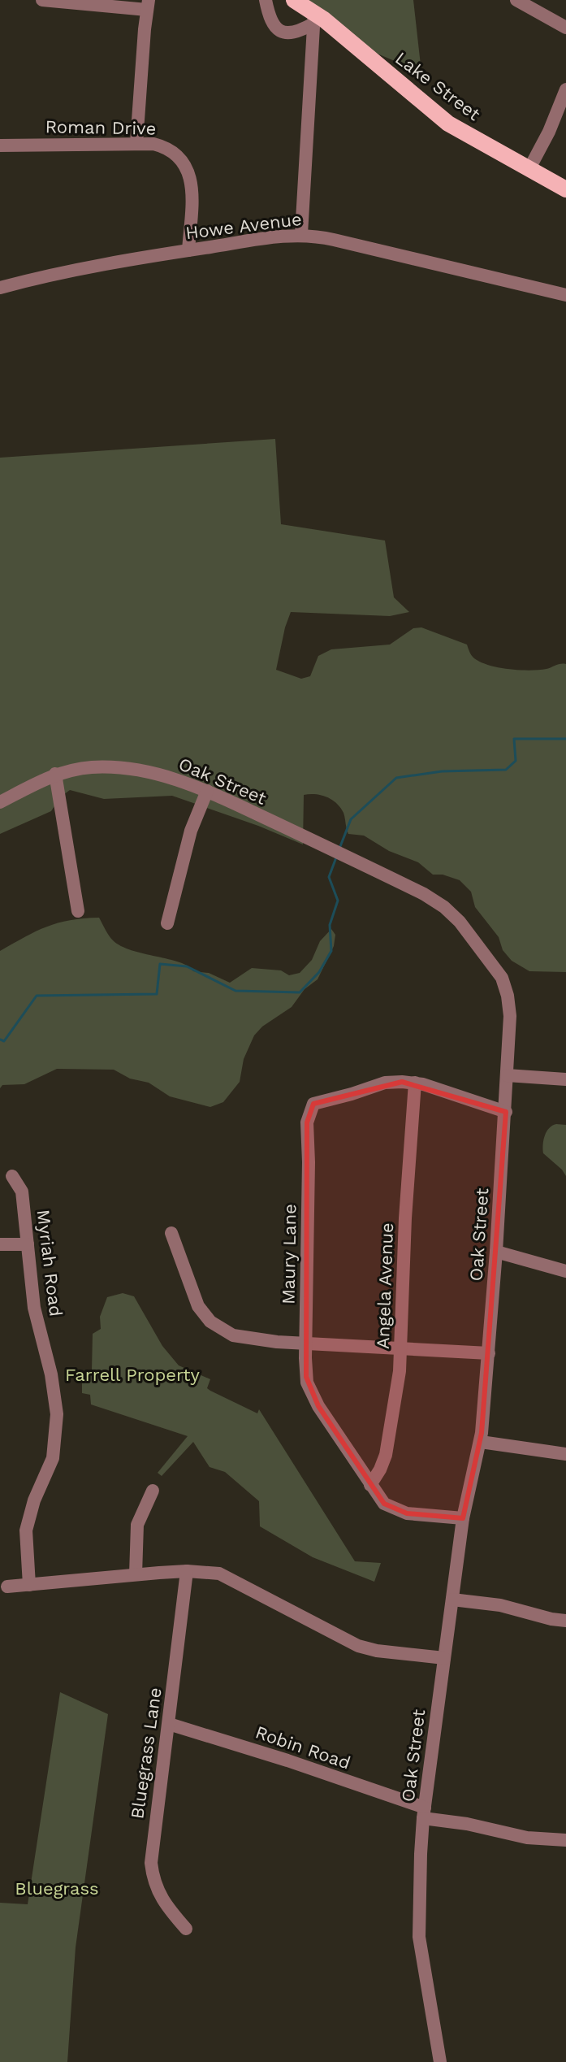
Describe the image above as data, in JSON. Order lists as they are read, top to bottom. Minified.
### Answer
{"streets":{"main road":["Lake Street"],"street":["Roman Drive","Howe Avenue","Oak Street","Maury Lane","Myriah Road","Angela Avenue","Robin Road","Bluegrass Lane"]},"crossings":[["Roman Drive","Howe Avenue"],["Oak Street","Maury Lane"],["Oak Street","Robin Road"],["Maury Lane","Angela Avenue"],["Robin Road","Bluegrass Lane"]],"parks":["Farrell Property","Bluegrass"]}
